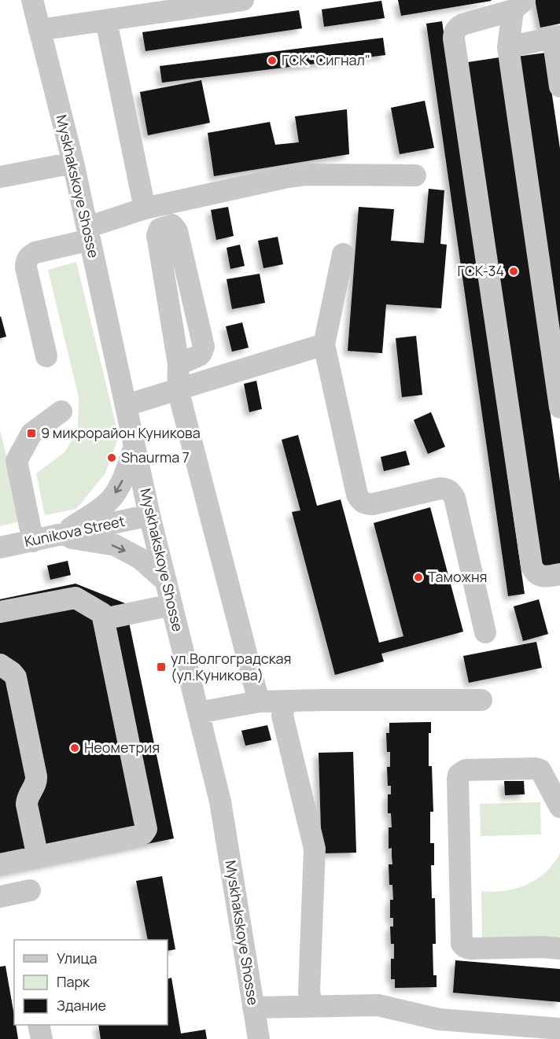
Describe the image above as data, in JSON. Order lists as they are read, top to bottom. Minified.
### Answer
{"streets":{"street":["Myskhakskoye Shosse","Kunikova Street"]},"crossings":[["Myskhakskoye Shosse","Kunikova Street"]],"places":{"other":["ГСК \"Сигнал\"","ГСК-34","Shaurma 7","Таможня","Неометрия"],"transit":["9 микрорайон Куникова","ул.Волгоградская (ул.Куникова)"]},"legend":["Улица","Парк","Здание"]}
